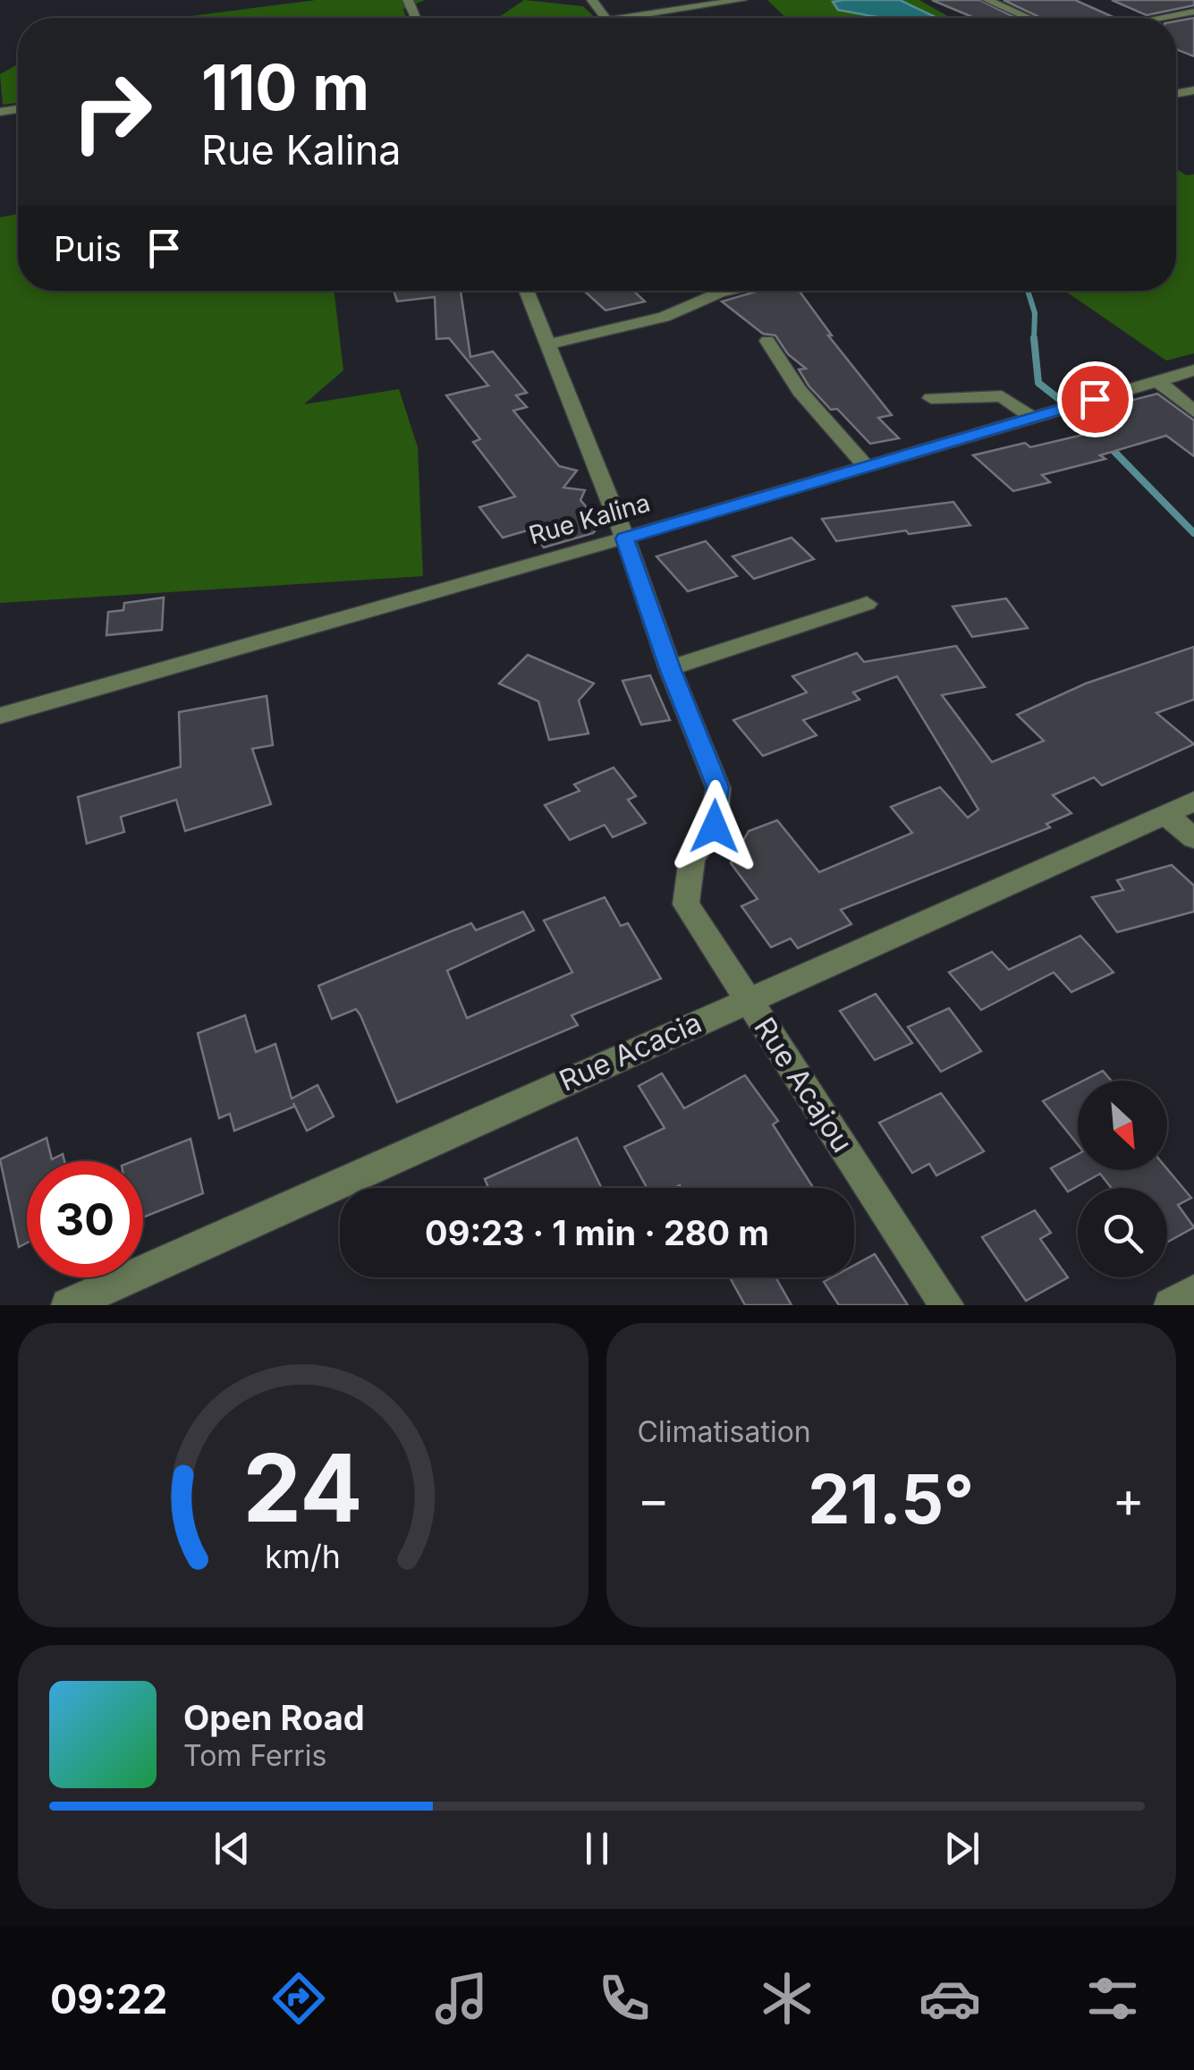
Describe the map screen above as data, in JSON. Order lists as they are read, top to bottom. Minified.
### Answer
{"streets":{"street":["Rue Kalina","Rue Acacia","Rue Acajou"]},"crossings":[["Rue Kalina","Rue Acajou"],["Rue Acacia","Rue Acajou"]],"north":"bottom right","page":{"turn":["110 m","Rue Kalina"],"then":"Puis","limit":"30","trip":"09:23 · 1 min · 280 m","tile":"Climatisation","heat":["−","21.5°","+"],"song":["Open Road","Tom Ferris"],"tabs":"09:22","gauge":["24","km/h"]}}
